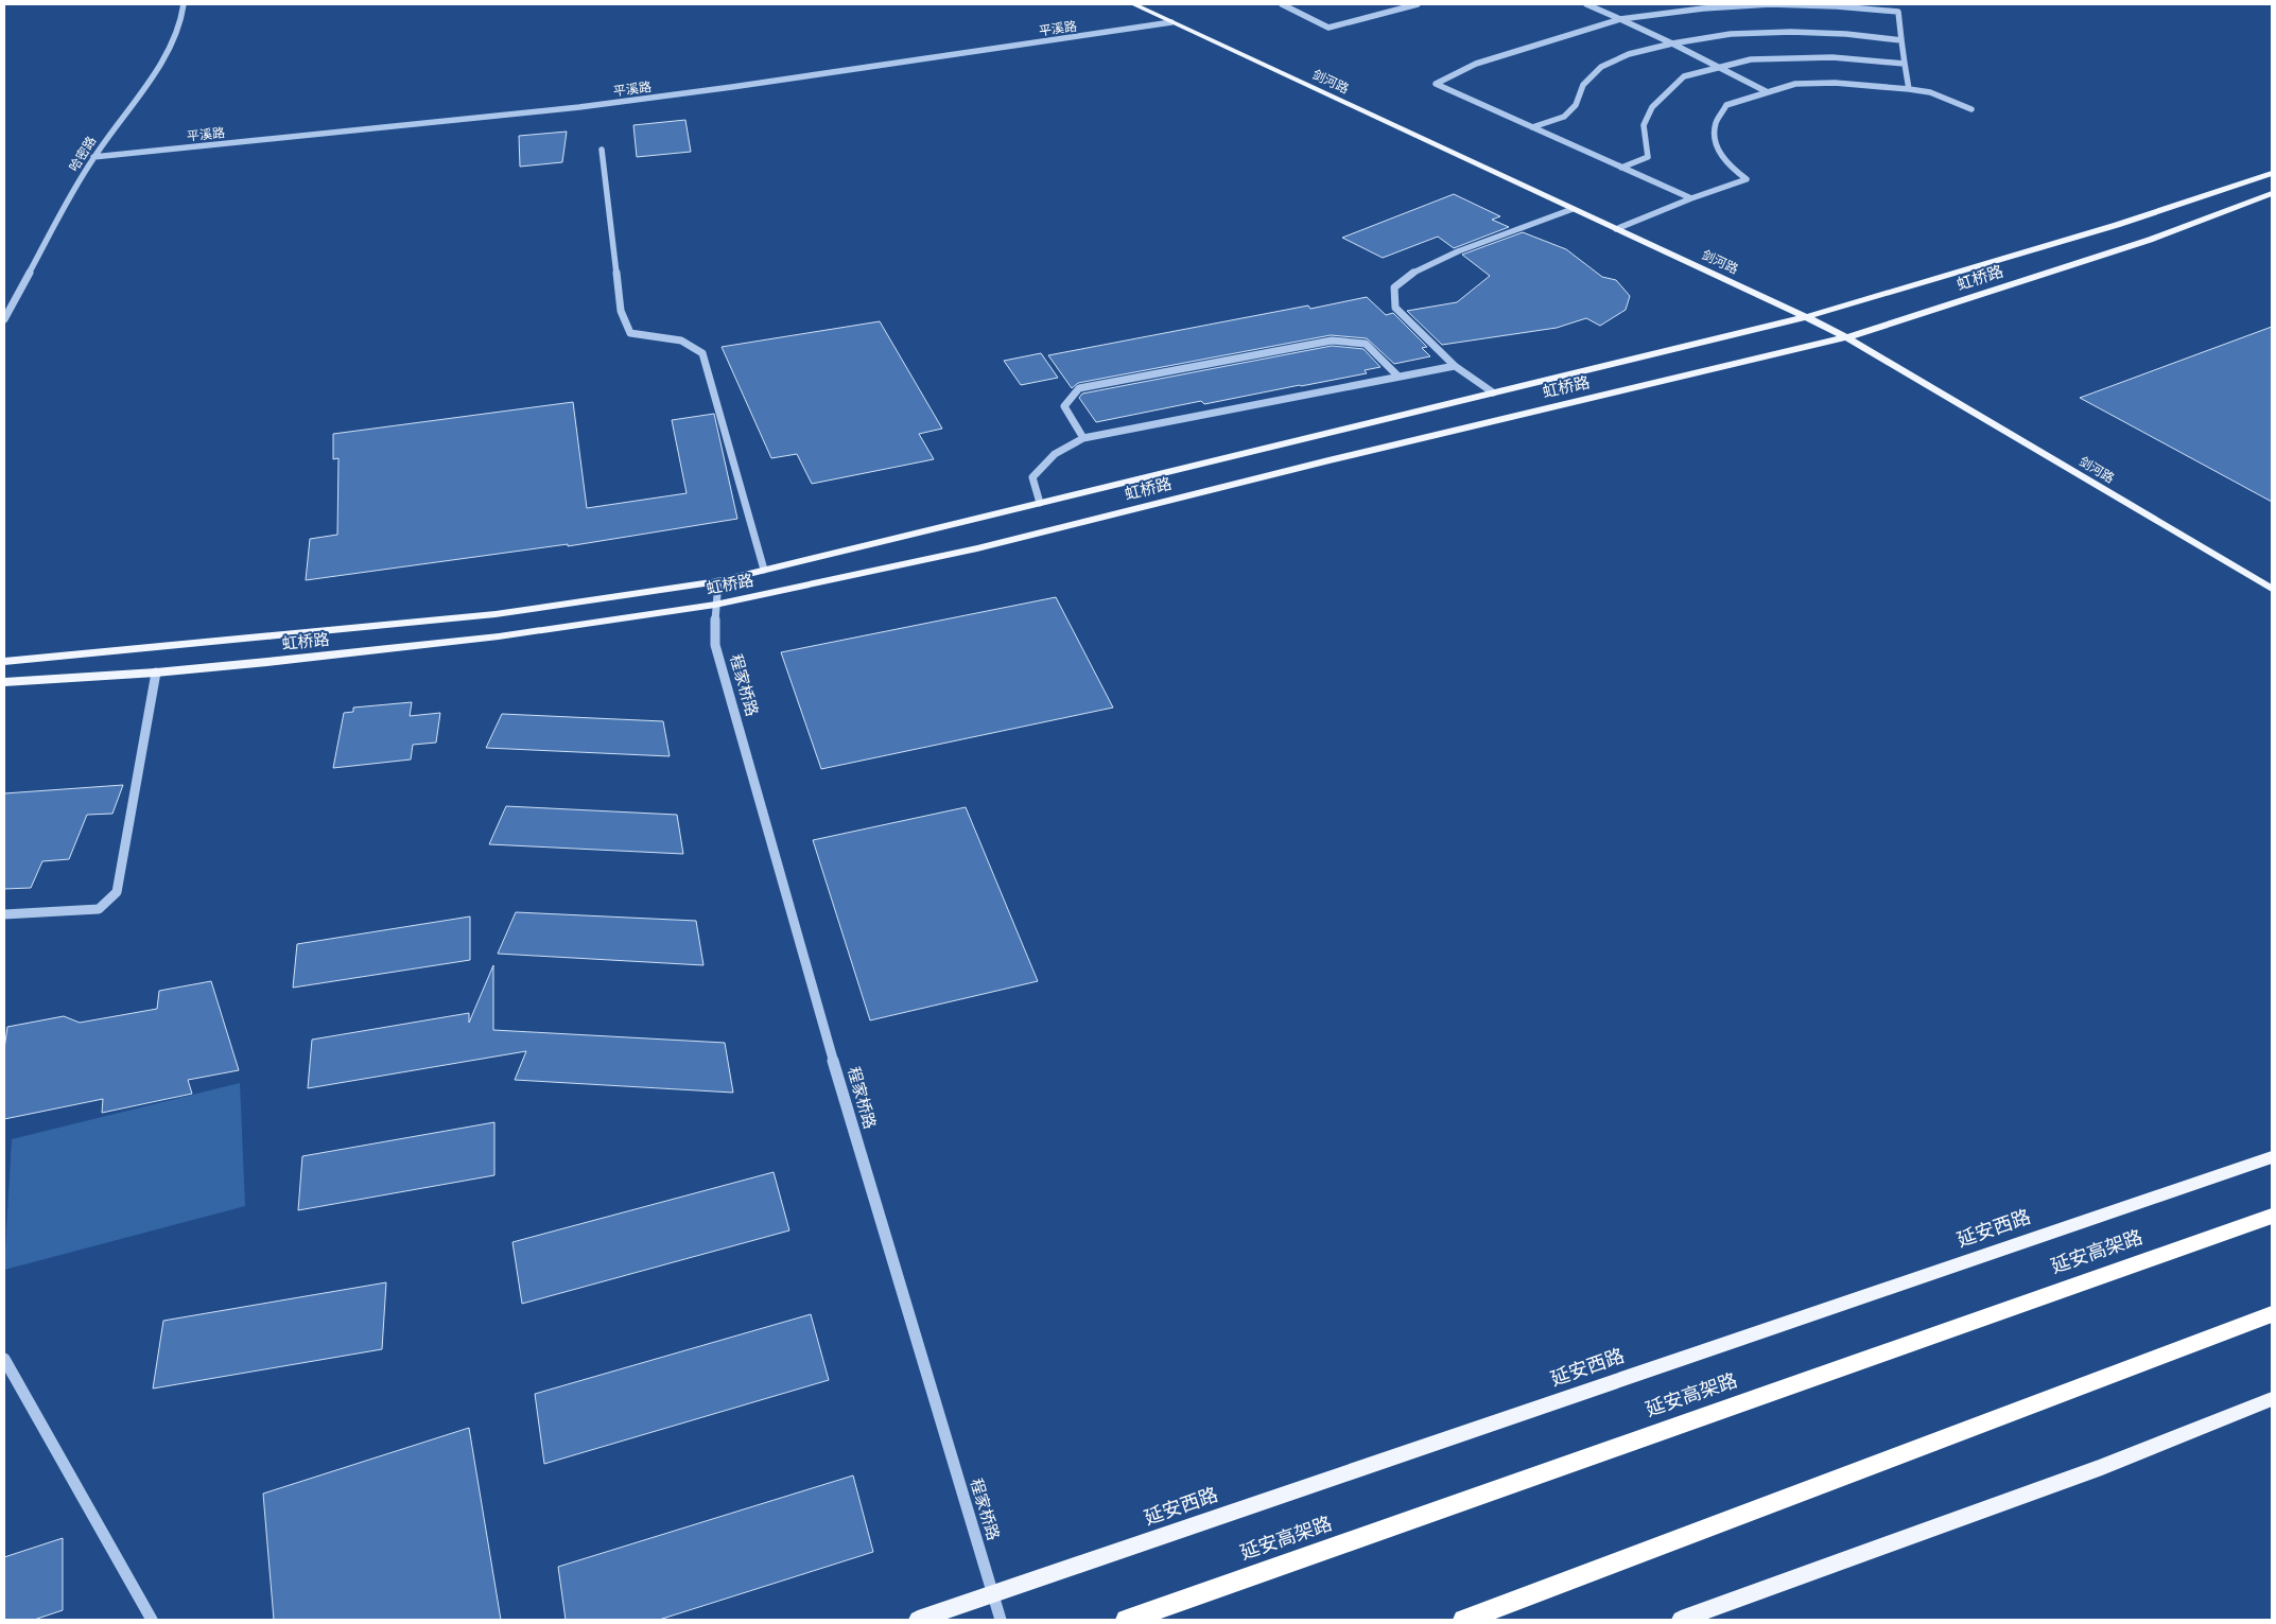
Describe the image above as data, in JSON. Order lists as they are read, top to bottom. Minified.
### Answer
{"streets":{"highway":["延安高架路"],"main road":["剑河路","虹桥路","延安西路"],"street":["平溪路","哈密路","程家桥路"]},"crossings":[["平溪路","剑河路"],["平溪路","哈密路"],["剑河路","虹桥路"],["虹桥路","程家桥路"],["程家桥路","延安西路"]]}
